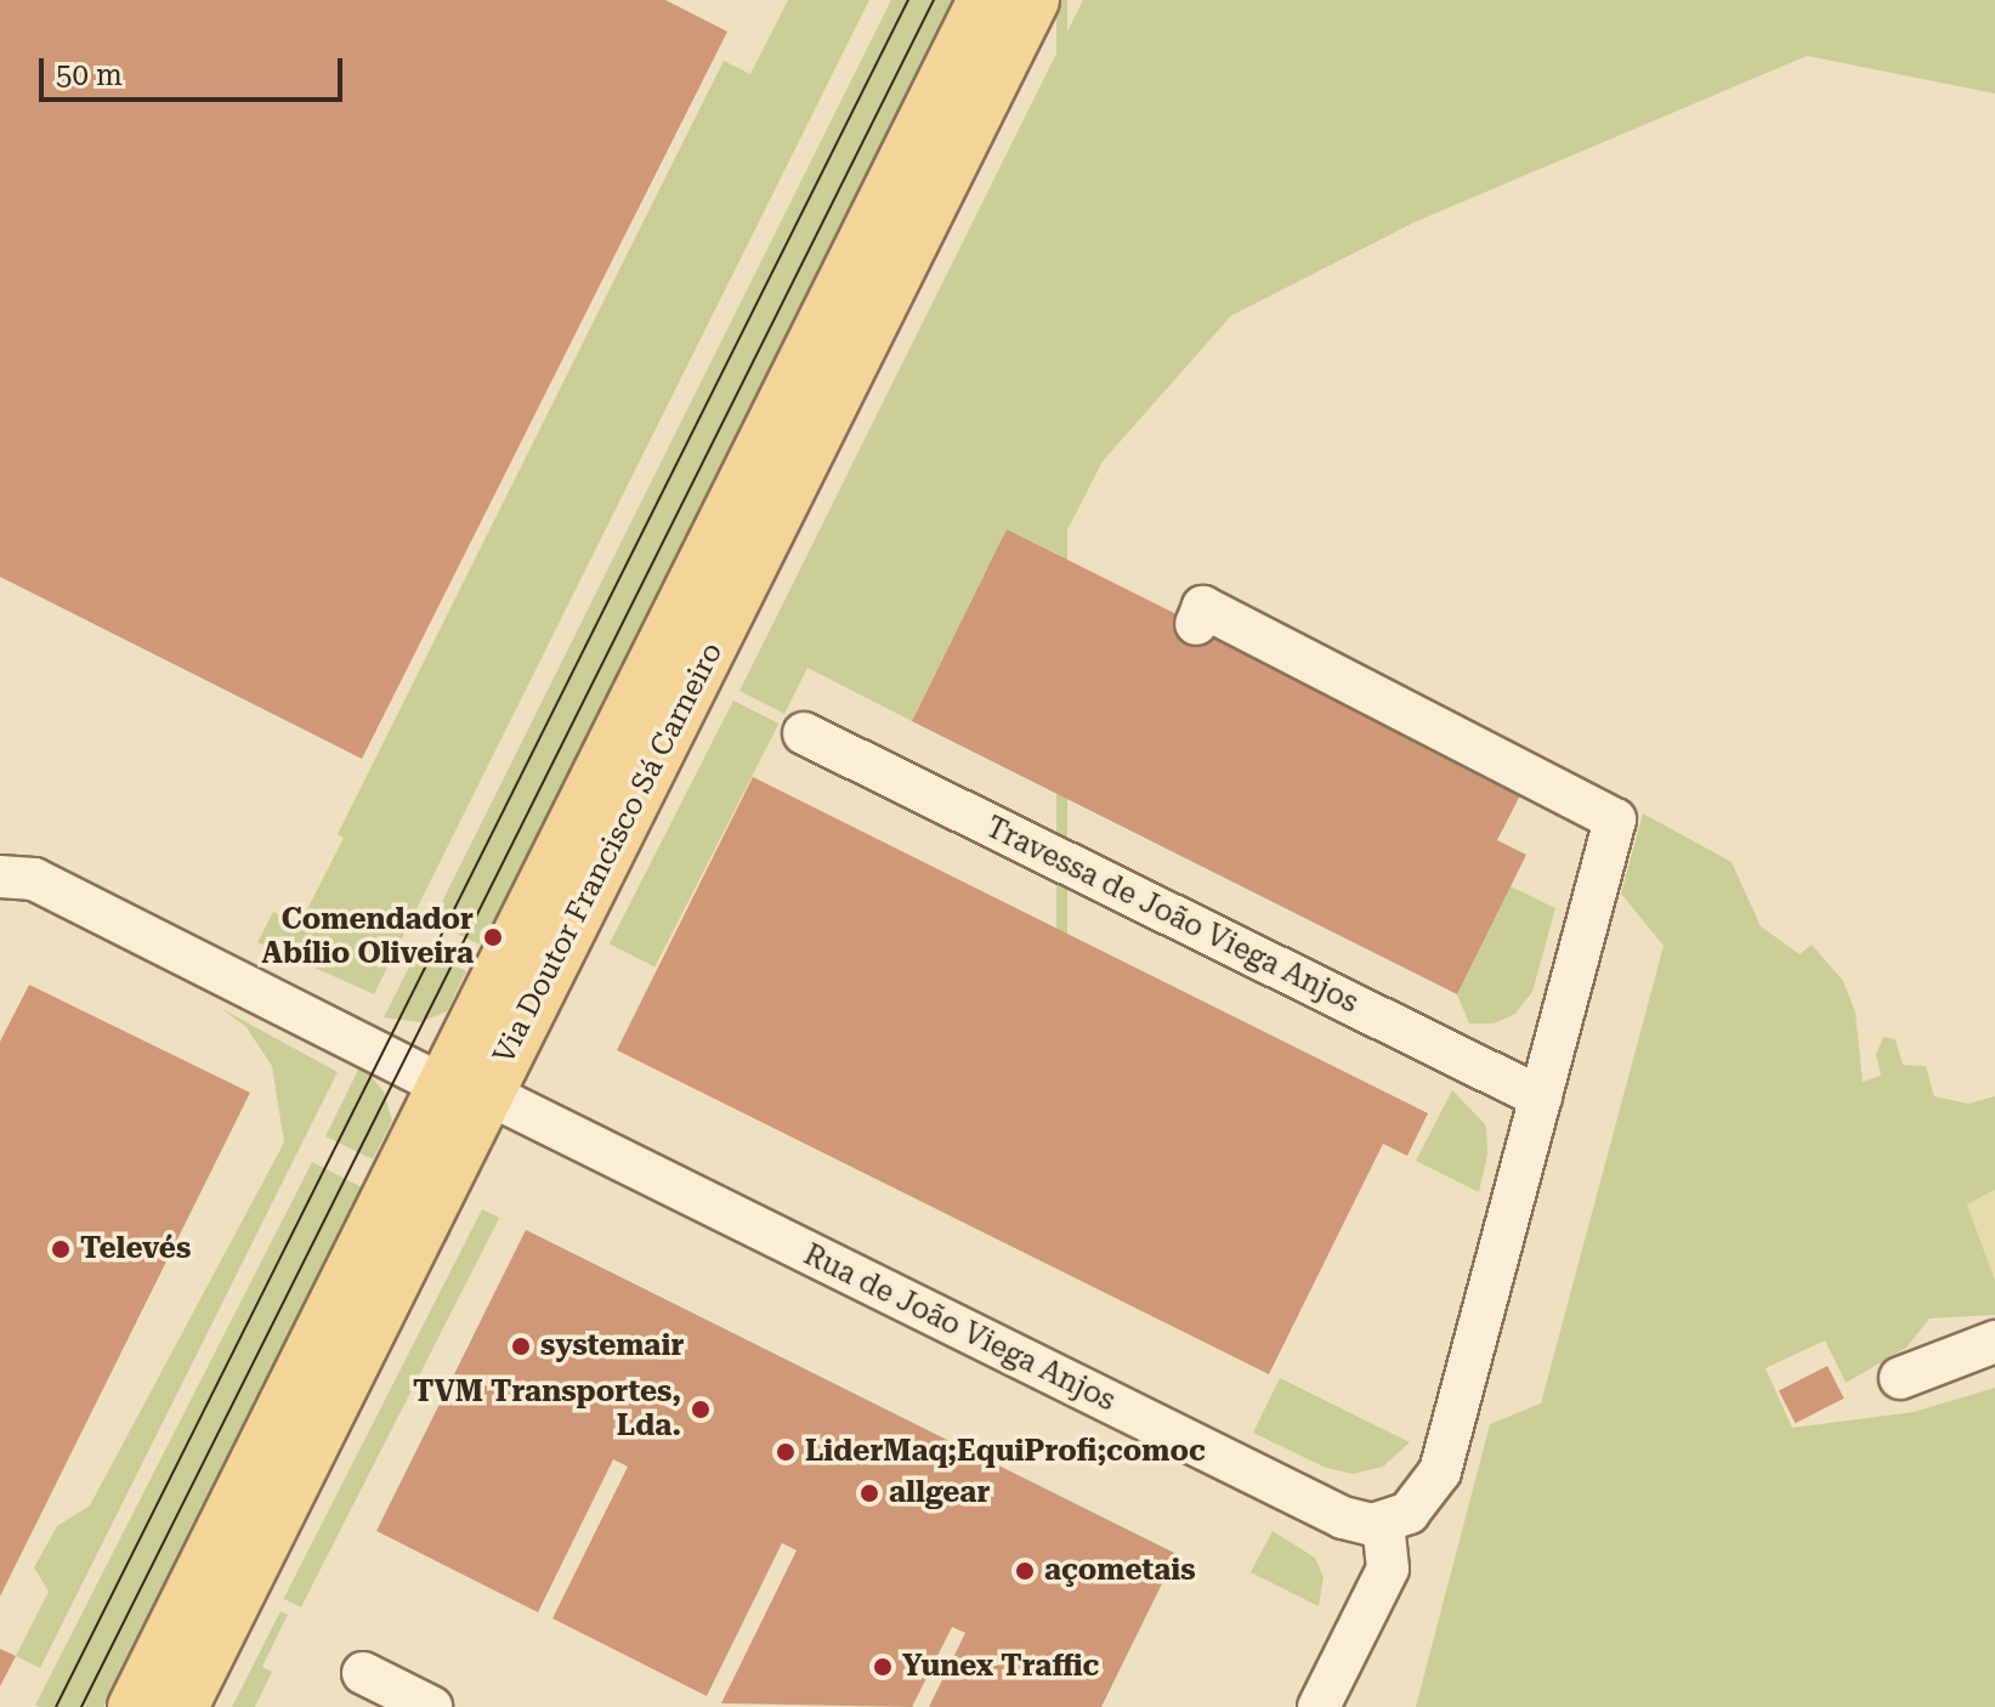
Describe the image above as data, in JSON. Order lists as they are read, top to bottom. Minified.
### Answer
{"streets":{"main road":["Via Doutor Francisco Sá Carneiro"],"street":["Travessa de João Viega Anjos","Rua de João Viega Anjos"]},"crossings":[["Via Doutor Francisco Sá Carneiro","Rua de João Viega Anjos"]],"places":["Comendador Abílio Oliveira","Televés","systemair","TVM Transportes, Lda.","LiderMaq;EquiProfi;comoc","allgear","açometais","Yunex Traffic"],"scale_bar":"50 m"}
